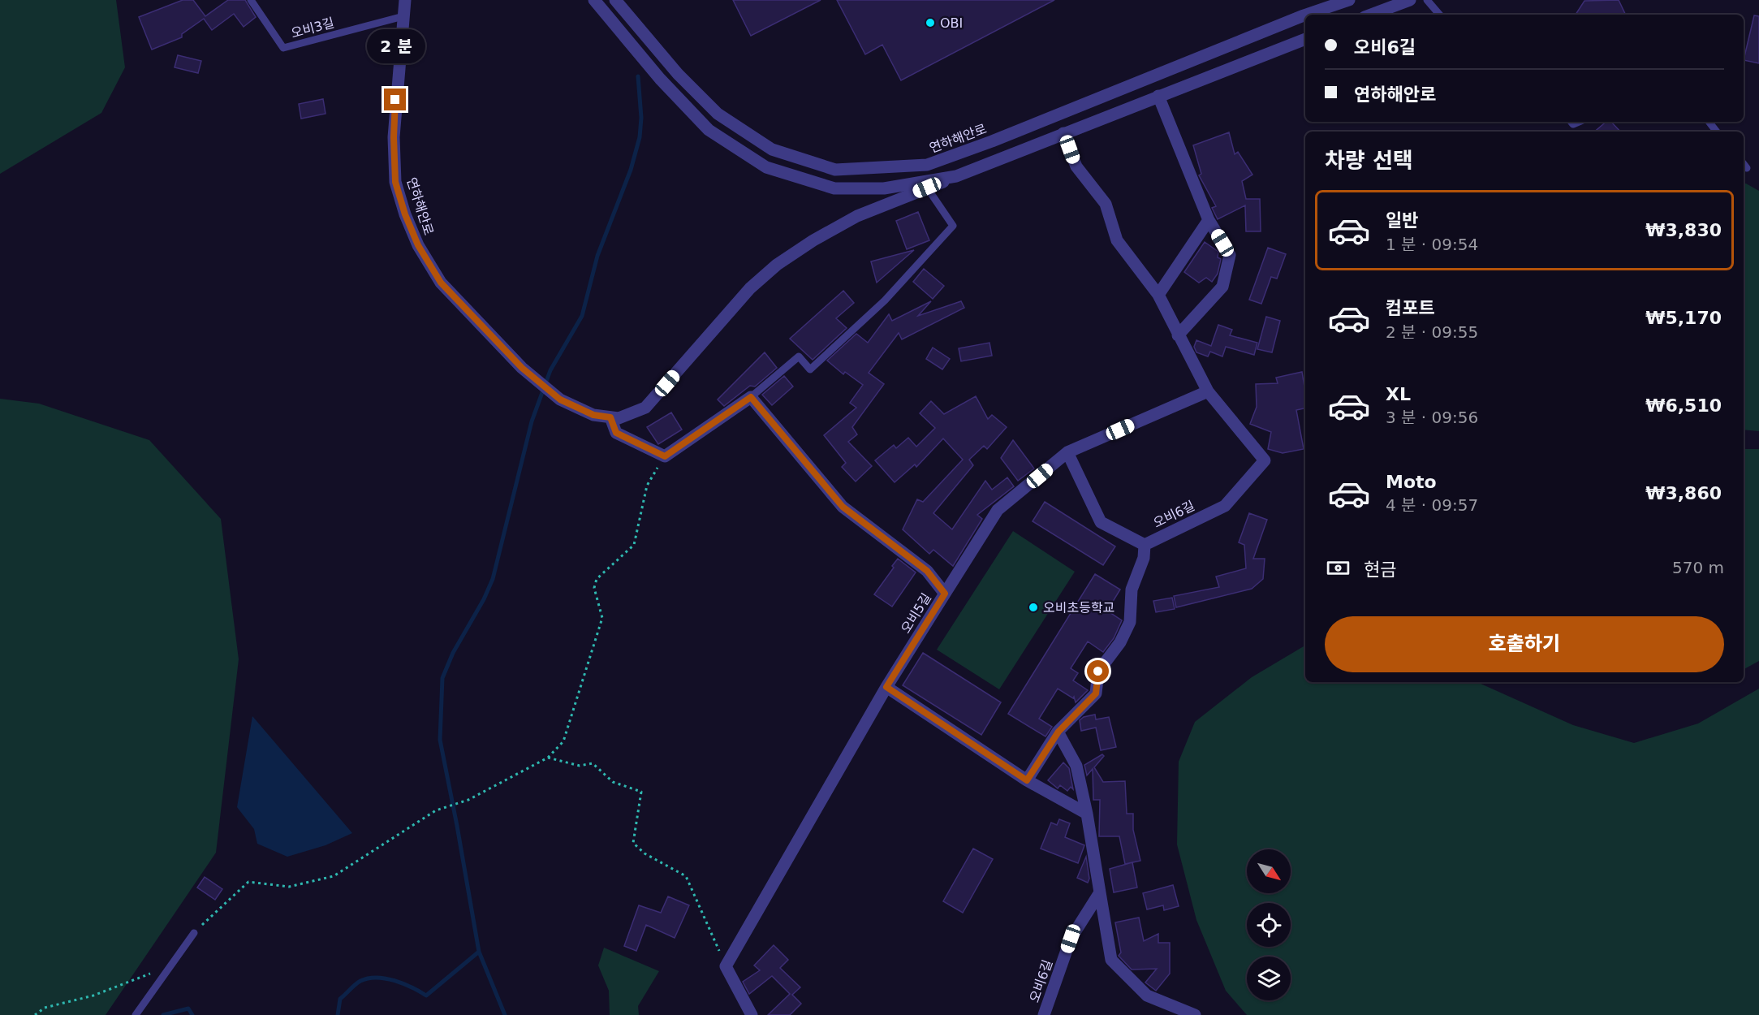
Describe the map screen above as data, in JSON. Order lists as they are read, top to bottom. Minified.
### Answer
{"streets":{"street":["연하해안로","오비6길","오비5길"],"lane":["오비3길"]},"crossings":[["오비3길","연하해안로"]],"places":["OBI","오비초등학교"],"north":"bottom right","page":{"banner":["오비6길","연하해안로"],"bubble":"2 분","heading":"차량 선택","list":[{"name":"일반","note":"1 분 · 09:54","value":"₩3,830"},{"name":"컴포트","note":"2 분 · 09:55","value":"₩5,170"},{"name":"XL","note":"3 분 · 09:56","value":"₩6,510"},{"name":"Moto","note":"4 분 · 09:57","value":"₩3,860"}],"pay":["현금","570 m"],"buttons":"호출하기"}}
